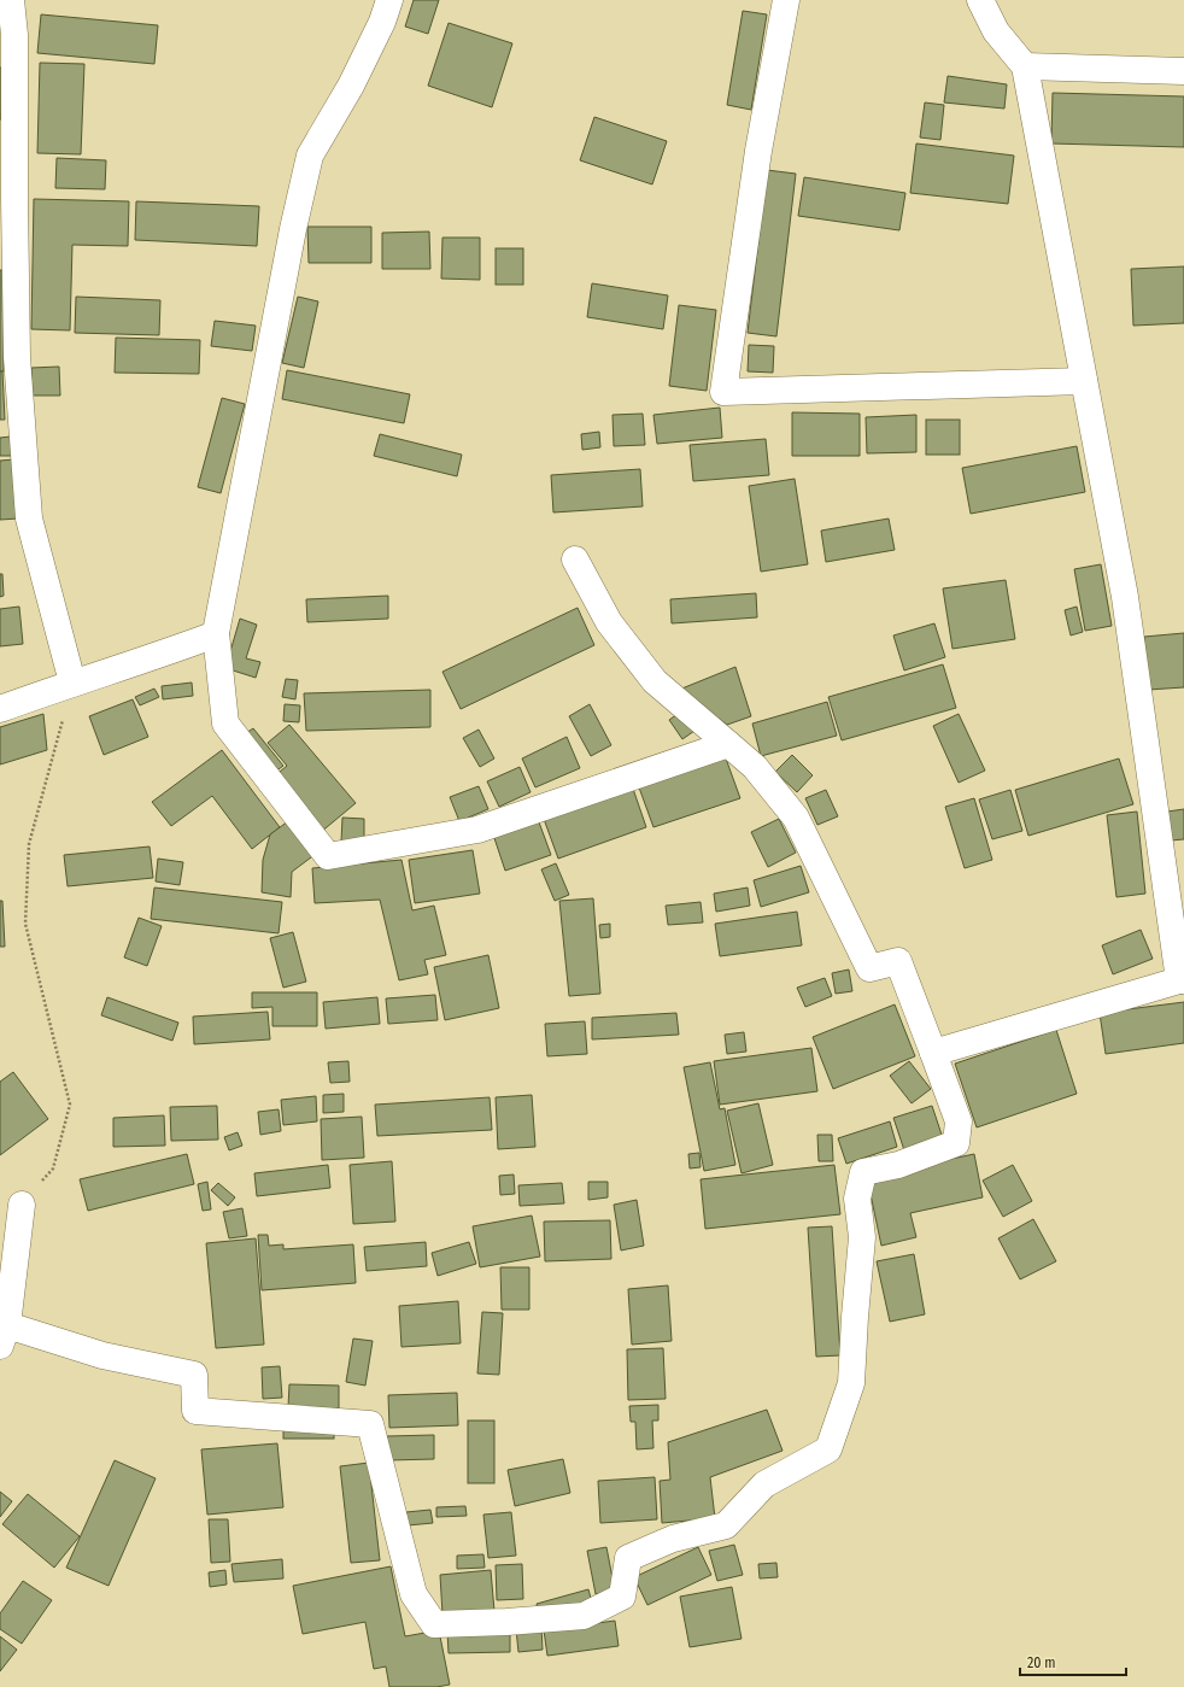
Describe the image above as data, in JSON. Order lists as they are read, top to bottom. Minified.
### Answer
{"scale_bar":"20 m"}
